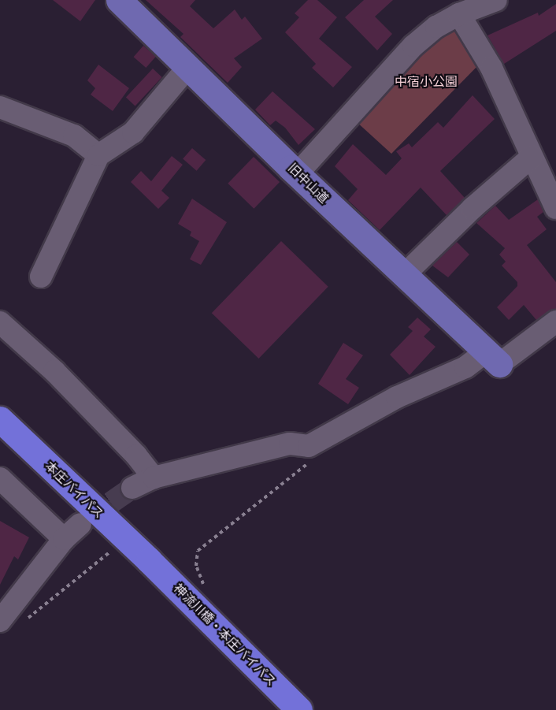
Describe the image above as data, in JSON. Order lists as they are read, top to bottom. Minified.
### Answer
{"streets":{"highway":["本庄バイパス","神流川橋・本庄バイパス"],"main road":["旧中山道"]},"crossings":[["本庄バイパス","神流川橋・本庄バイパス"]],"parks":["中宿小公園"]}
